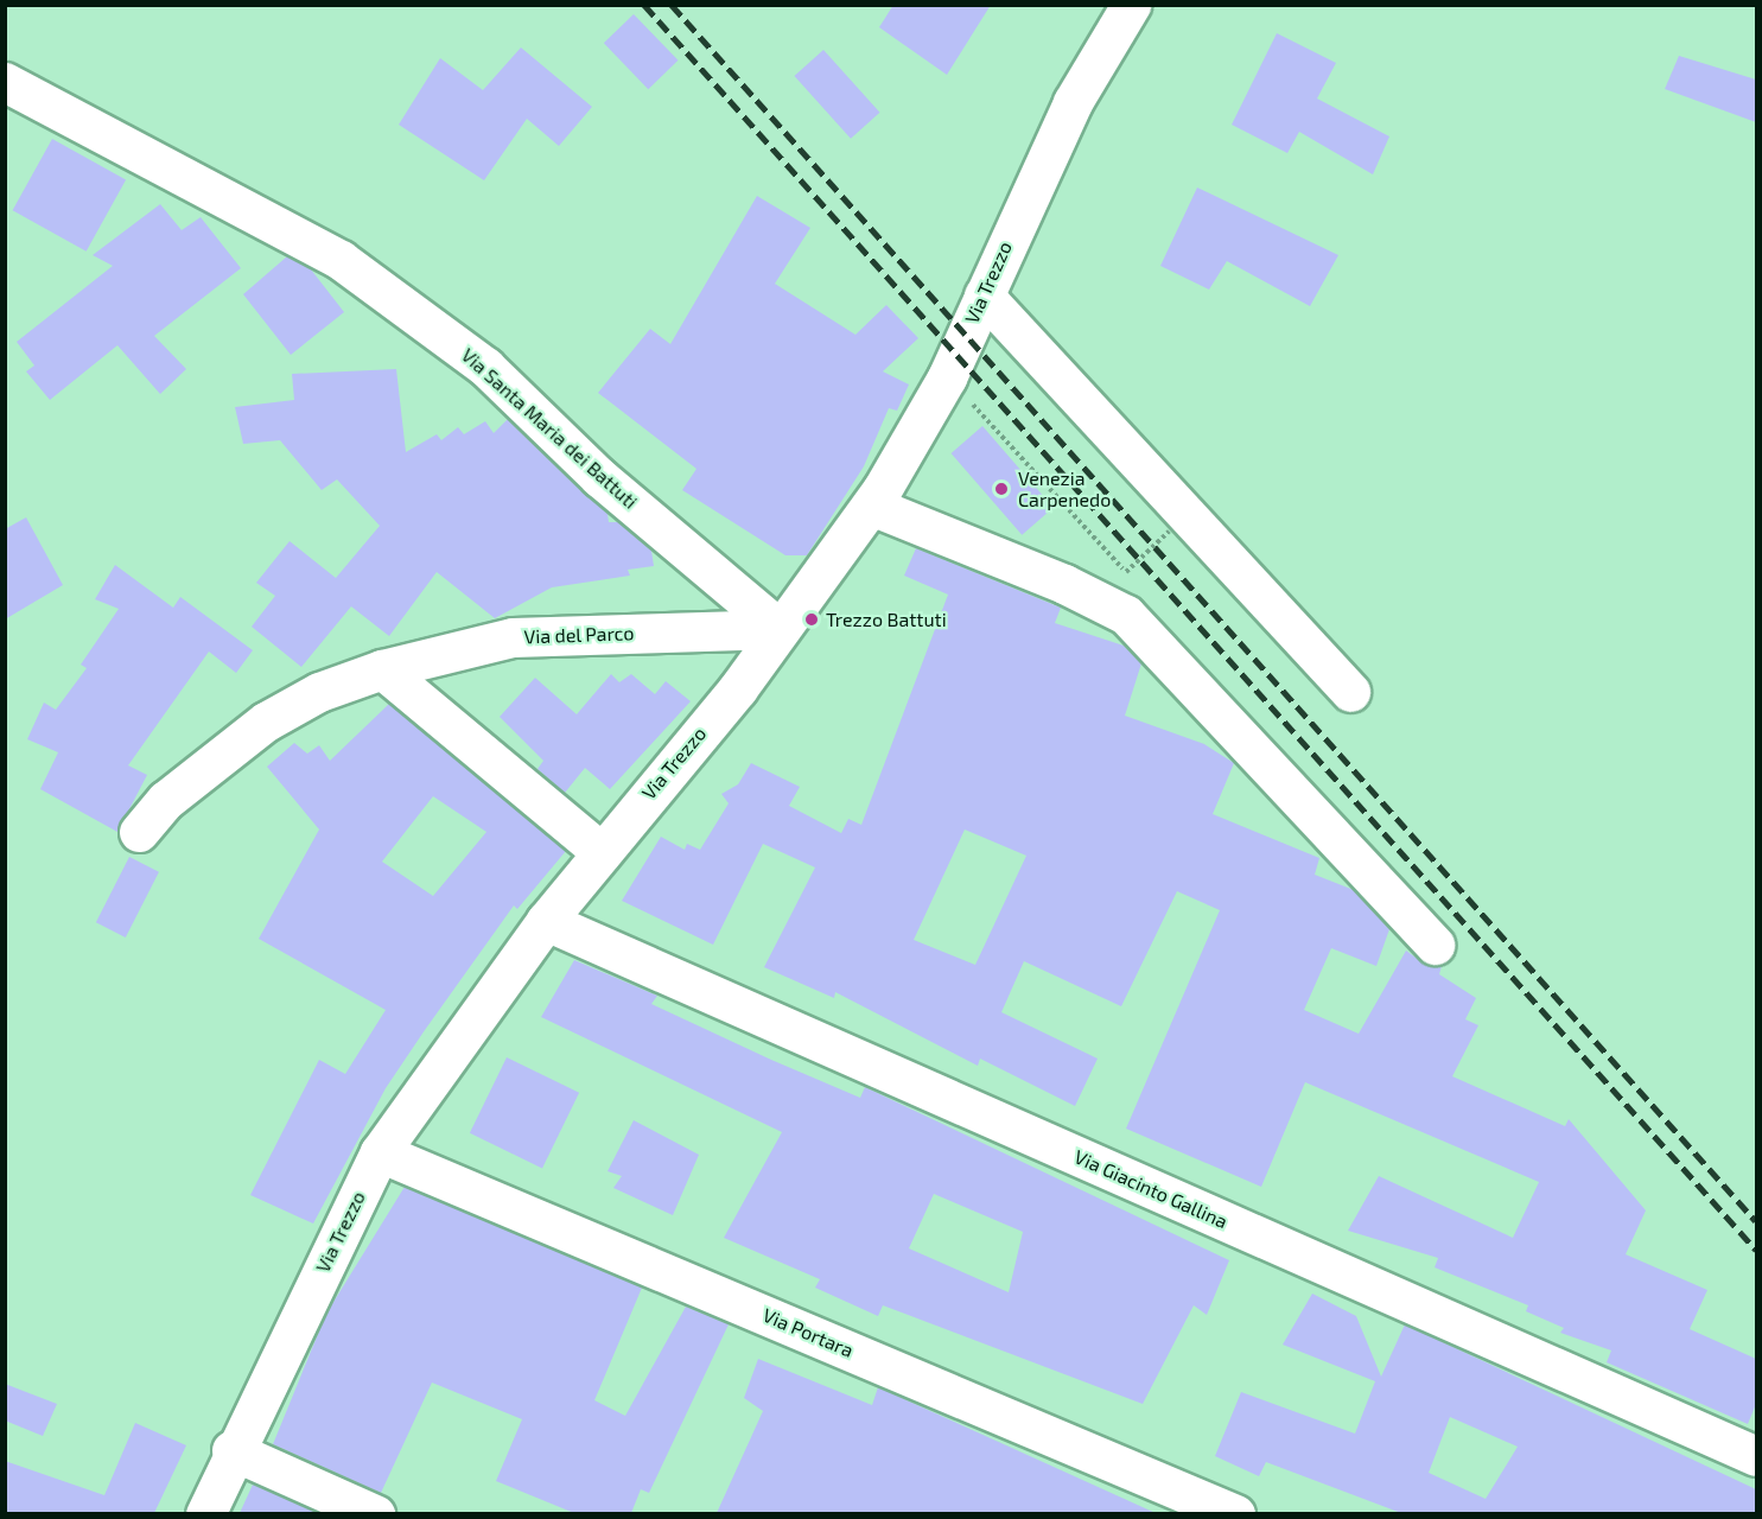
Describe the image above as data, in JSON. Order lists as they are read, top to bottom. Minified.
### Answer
{"streets":{"street":["Via Trezzo","Via Santa Maria dei Battuti","Via del Parco","Via Giacinto Gallina","Via Portara"]},"crossings":[["Via Trezzo","Via Santa Maria dei Battuti"],["Via Trezzo","Via del Parco"],["Via Trezzo","Via Giacinto Gallina"],["Via Trezzo","Via Portara"],["Via Santa Maria dei Battuti","Via del Parco"]],"places":["Venezia Carpenedo","Trezzo Battuti"]}
